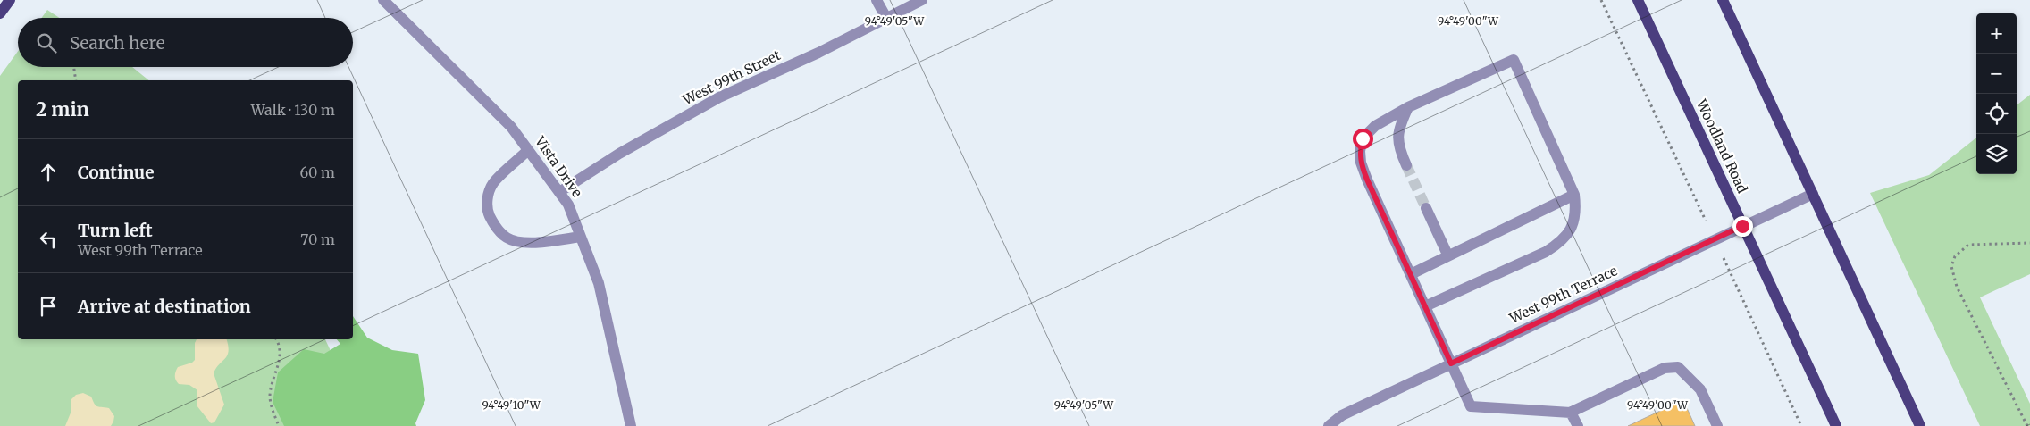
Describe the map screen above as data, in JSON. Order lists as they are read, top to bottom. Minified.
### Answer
{"streets":{"main road":["Woodland Road"],"street":["West 99th Street","Vista Drive","West 99th Terrace"]},"crossings":[["West 99th Street","Vista Drive"],["Woodland Road","West 99th Terrace"]],"page":{"map_buttons":["+","−"],"search":"Search here","heading":["2 min","Walk · 130 m"],"list":[["Continue","60 m"],["Turn left","West 99th Terrace","70 m"],"Arrive at destination"]},"coordinates":["94°49'05\"W","94°49'00\"W","94°49'10\"W"]}
